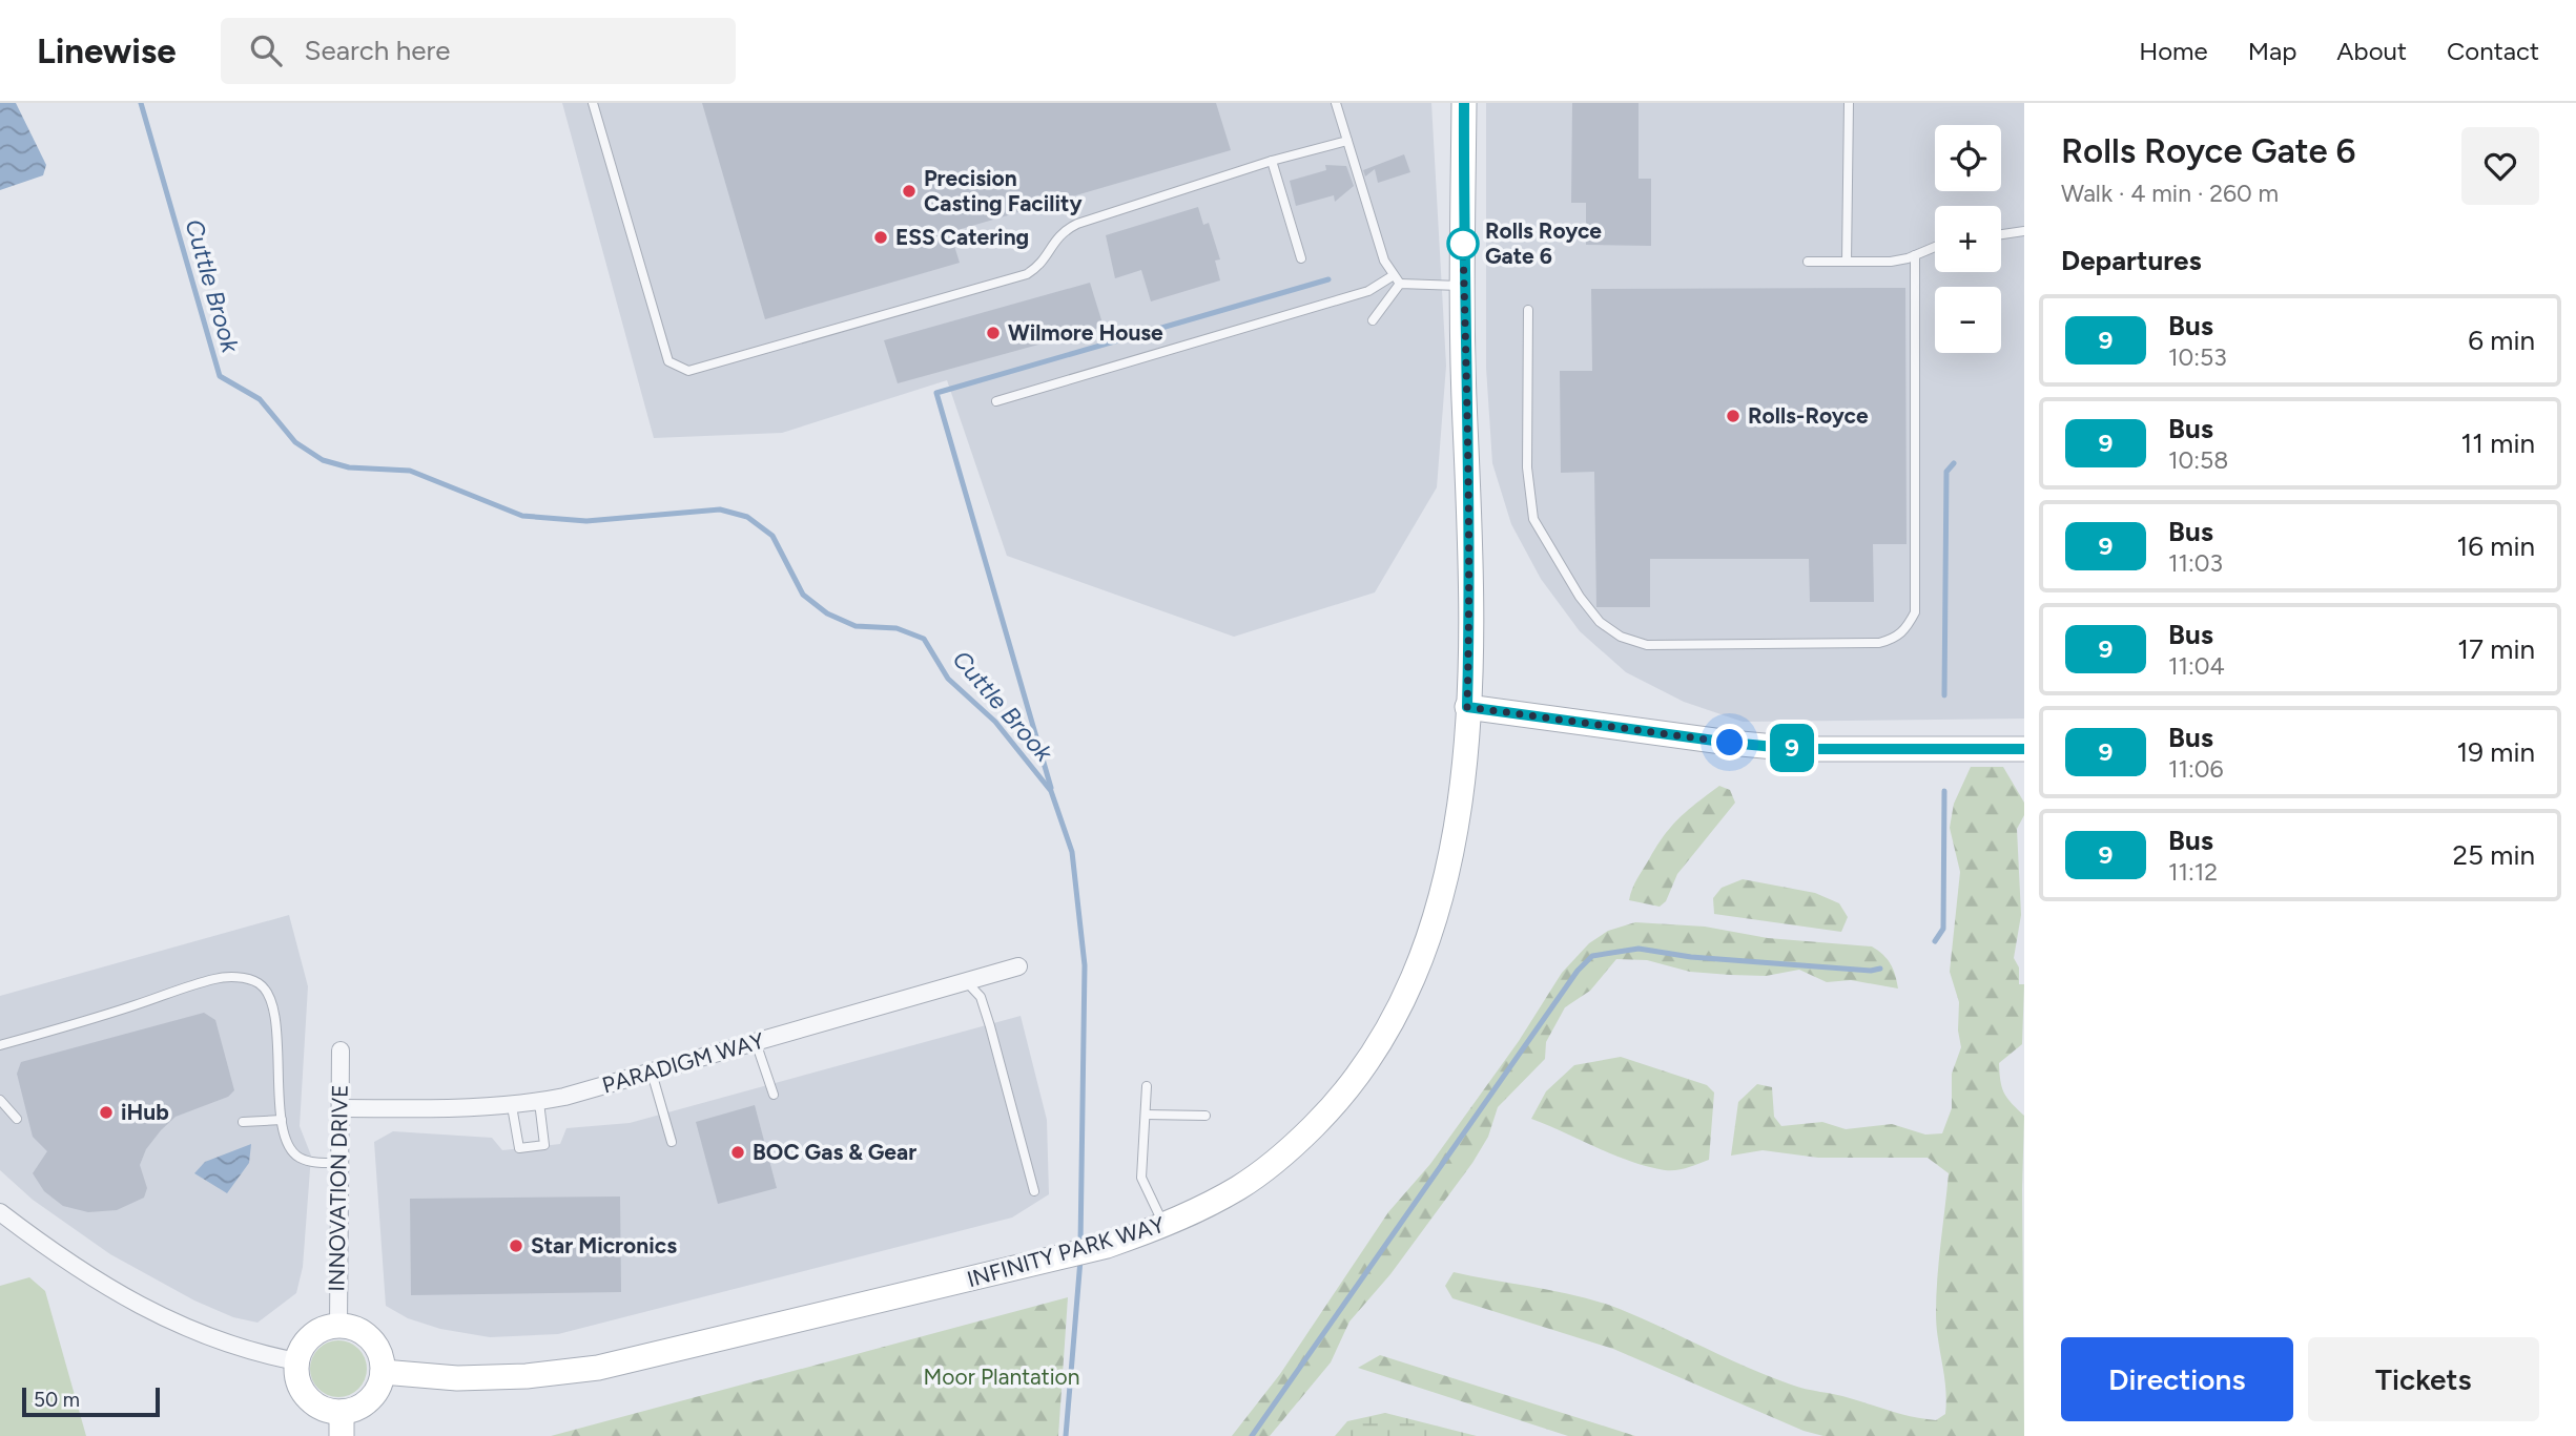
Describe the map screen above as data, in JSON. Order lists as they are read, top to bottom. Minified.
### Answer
{"streets":{"street":["PARADIGM WAY","INNOVATION DRIVE","INFINITY PARK WAY"]},"crossings":[["PARADIGM WAY","INNOVATION DRIVE"],["INNOVATION DRIVE","INFINITY PARK WAY"]],"water":["Cuttle Brook"],"parks":["Moor Plantation"],"places":["Precision Casting Facility","ESS Catering","Rolls Royce Gate 6","Wilmore House","Rolls-Royce","iHub","BOC Gas & Gear","Star Micronics"],"lines":["bus line 9"],"scale_bar":"50 m","page":{"header":"Linewise","search":"Search here","nav":["Home","Map","About","Contact"],"on_map":"9","heading":[["Rolls Royce Gate 6","Walk · 4 min · 260 m"],"Departures"],"map_buttons":["+","−"],"list":[{"mark":"9","name":"Bus","note":"10:53","value":"6 min"},{"mark":"9","name":"Bus","note":"10:58","value":"11 min"},{"mark":"9","name":"Bus","note":"11:03","value":"16 min"},{"mark":"9","name":"Bus","note":"11:04","value":"17 min"},{"mark":"9","name":"Bus","note":"11:06","value":"19 min"},{"mark":"9","name":"Bus","note":"11:12","value":"25 min"}],"buttons":["Directions","Tickets"],"scale":"50 m"}}
